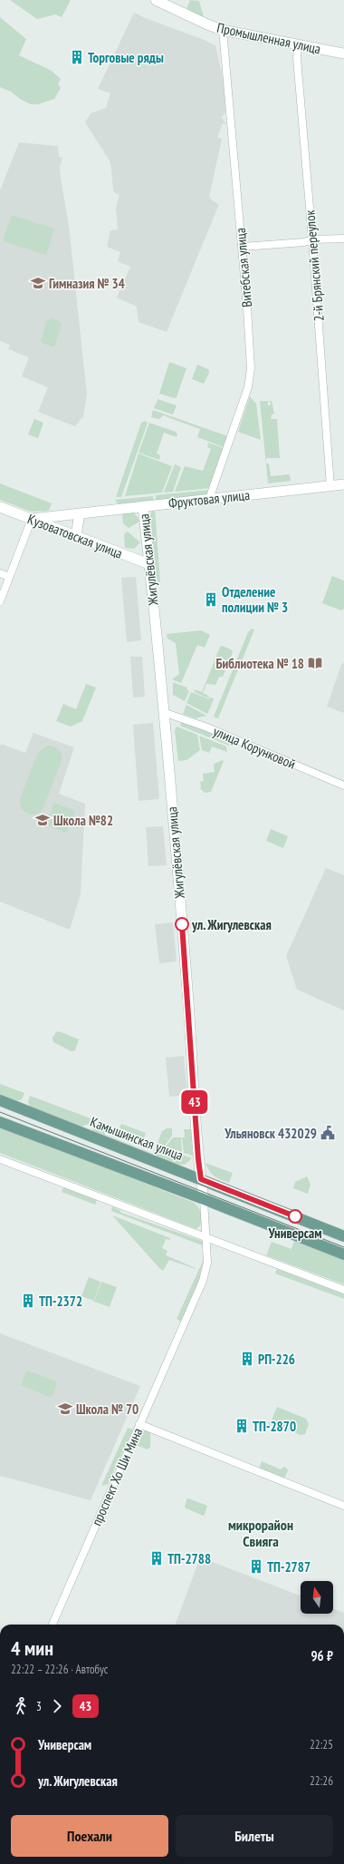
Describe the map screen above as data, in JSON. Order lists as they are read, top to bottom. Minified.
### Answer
{"streets":{"main road":["Камышинская улица"],"street":["Промышленная улица","2-й Брянский переулок","Витебская улица","Фруктовая улица","Кузоватовская улица","Жигулёвская улица","улица Корунковой","проспект Хо Ши Мина"]},"crossings":[["Промышленная улица","2-й Брянский переулок"],["Промышленная улица","Витебская улица"],["2-й Брянский переулок","Фруктовая улица"],["Витебская улица","Фруктовая улица"],["Фруктовая улица","Кузоватовская улица"],["Фруктовая улица","Жигулёвская улица"],["Кузоватовская улица","Жигулёвская улица"],["Жигулёвская улица","улица Корунковой"],["Жигулёвская улица","Камышинская улица"],["Жигулёвская улица","проспект Хо Ши Мина"]],"districts":["микрорайон Свияга"],"places":{"building":["Торговые ряды","Отделение полиции № 3","ТП-2372","РП-226","ТП-2870","ТП-2788","ТП-2787"],"school or university":["Гимназия № 34","Школа №82","Школа № 70"],"library":["Библиотека № 18"],"other":["ул. Жигулевская","Универсам"],"public building":["Ульяновск 432029"]},"lines":["bus line 43"],"north":"top","page":{"on_map":"43","heading":["4 мин","22:22 – 22:26 · Автобус","96 ₽"],"legs":["3","43"],"list":[{"name":"Универсам","value":"22:25"},{"name":"ул. Жигулевская","value":"22:26"}],"buttons":["Поехали","Билеты"]}}
